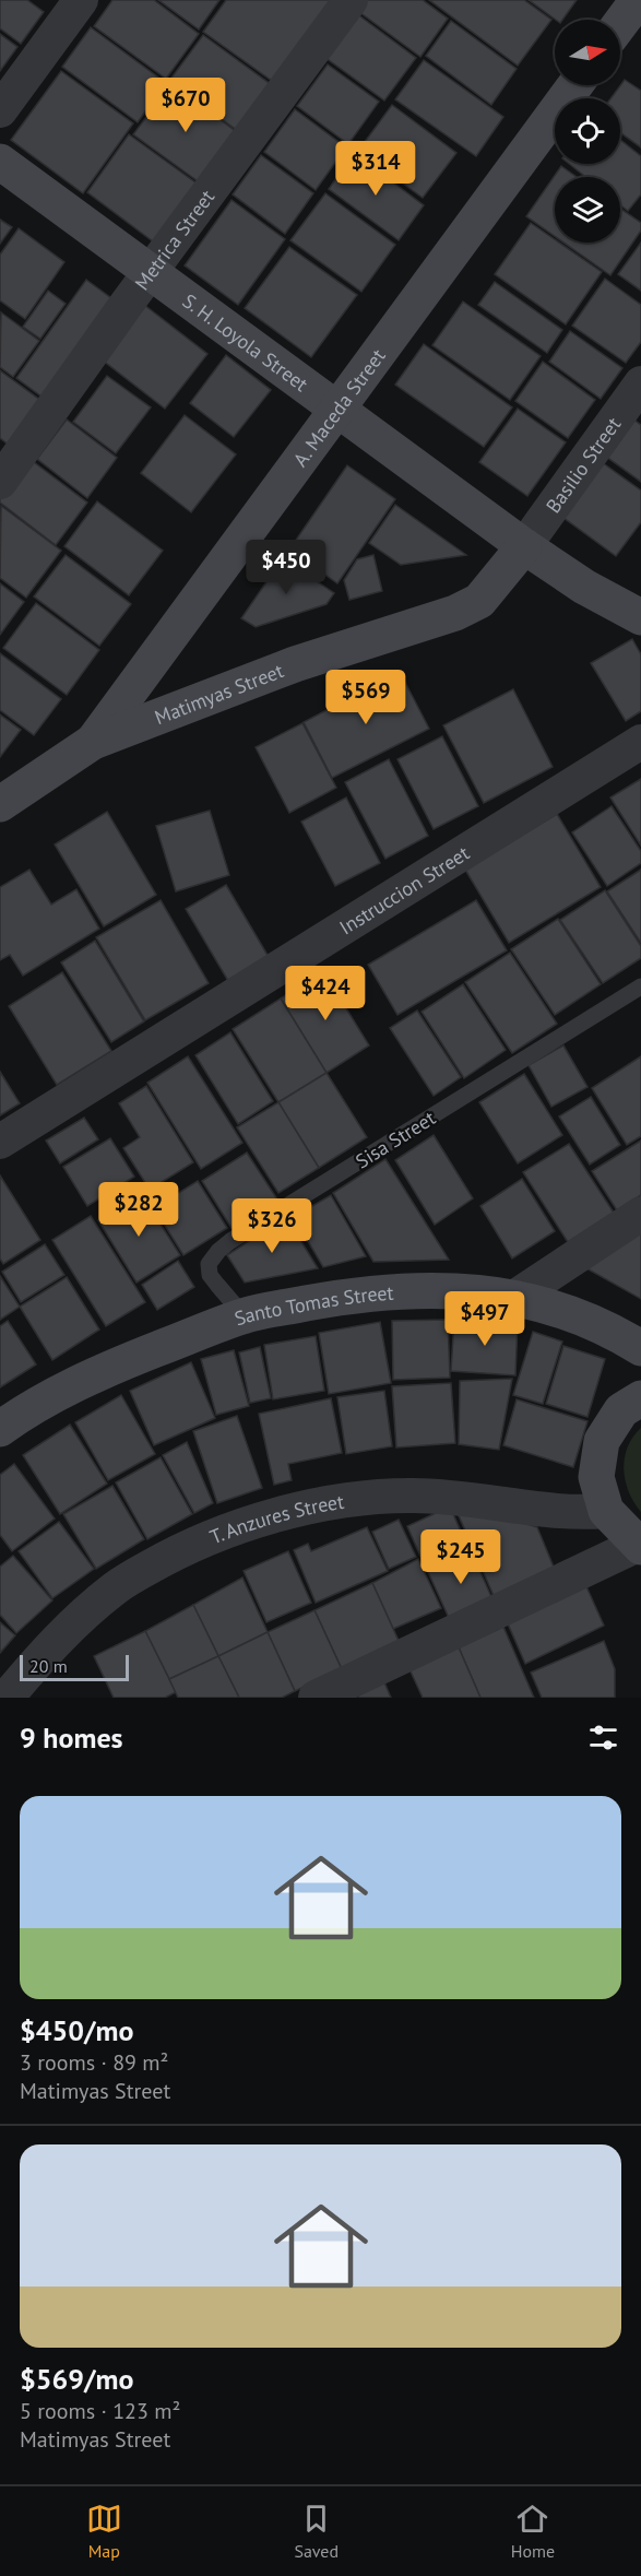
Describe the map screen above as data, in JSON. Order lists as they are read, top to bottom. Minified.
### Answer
{"streets":{"street":["Metrica Street","S. H. Loyola Street","A. Maceda Street","Basilio Street","Matimyas Street","Instruccion Street","Santo Tomas Street","T. Anzures Street"],"lane":["Sisa Street"]},"crossings":[["Metrica Street","S. H. Loyola Street"],["S. H. Loyola Street","A. Maceda Street"],["S. H. Loyola Street","Basilio Street"],["S. H. Loyola Street","Matimyas Street"],["A. Maceda Street","Matimyas Street"],["Basilio Street","Matimyas Street"],["Sisa Street","Santo Tomas Street"]],"scale_bar":"20 m","north":"right","page":{"price":["$670","$314","$450","$569","$424","$282","$326","$497","$245"],"scale":"20 m","heading":"9 homes","list":[{"name":"$450/mo","note":"3 rooms · 89 m² · Matimyas Street"},{"name":"$569/mo","note":"5 rooms · 123 m² · Matimyas Street"}],"tabs":["Map","Saved","Home"]}}
